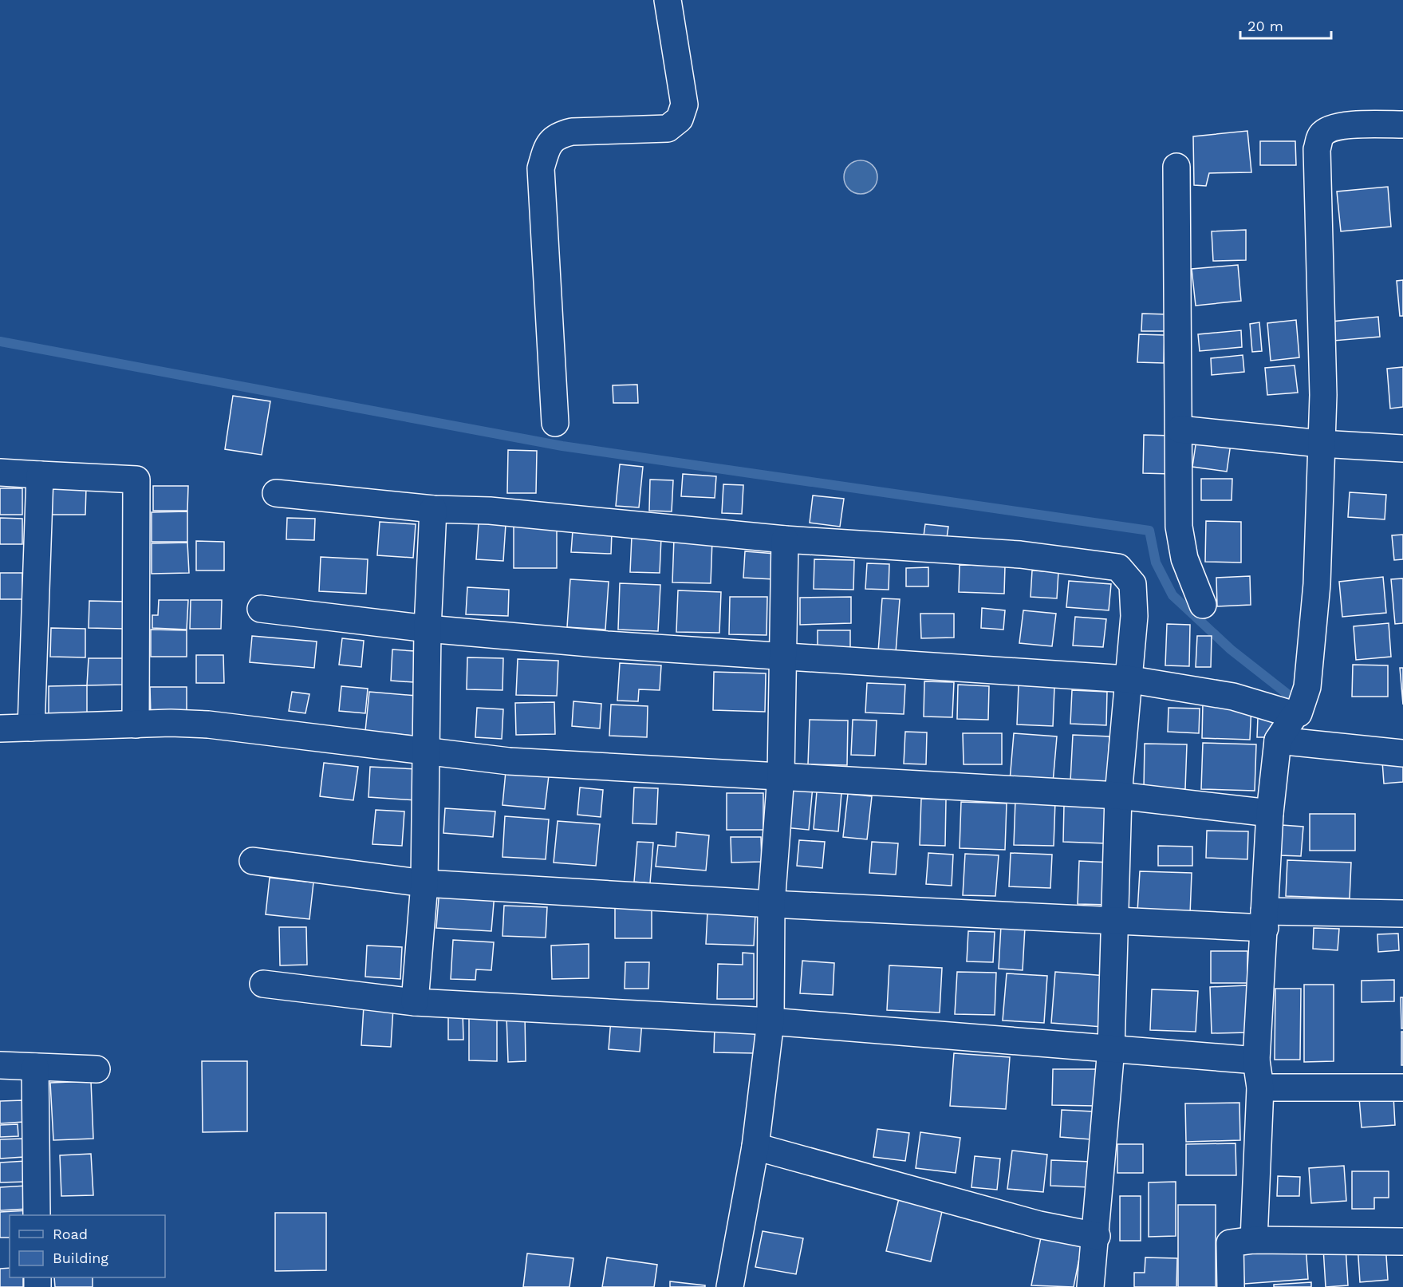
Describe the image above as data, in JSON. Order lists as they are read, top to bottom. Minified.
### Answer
{"legend":["Road","Building"],"scale_bar":"20 m"}
